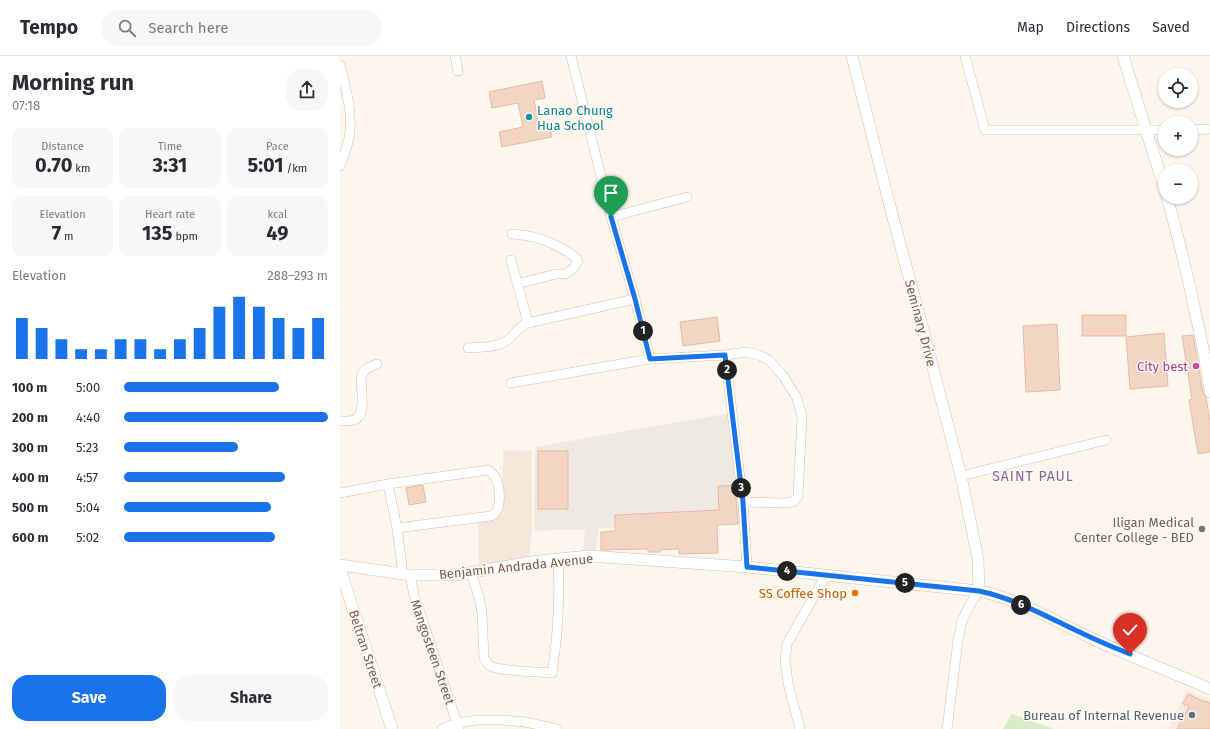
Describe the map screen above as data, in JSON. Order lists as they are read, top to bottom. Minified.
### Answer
{"streets":{"street":["Seminary Drive","Benjamin Andrada Avenue","Beltran Street","Mangosteen Street"]},"crossings":[["Seminary Drive","Benjamin Andrada Avenue"],["Benjamin Andrada Avenue","Mangosteen Street"]],"districts":["SAINT PAUL"],"places":["Lanao Chung Hua School","City best","Iligan Medical Center College - BED","SS Coffee Shop","Bureau of Internal Revenue"],"page":{"header":"Tempo","search":"Search here","nav":["Map","Directions","Saved"],"heading":["Morning run","07:18"],"map_buttons":["+","−"],"stats":[["Distance","0.70 km"],["Time","3:31"],["Pace","5:01 /km"],["Elevation","7 m"],["Heart rate","135 bpm"],["kcal","49"]],"chart":["Elevation","288–293 m"],"pins":["1","2","3","4","5","6"],"list":[{"name":"100 m","note":"5:00"},{"name":"200 m","note":"4:40"},{"name":"300 m","note":"5:23"},{"name":"400 m","note":"4:57"},{"name":"500 m","note":"5:04"},{"name":"600 m","note":"5:02"}],"buttons":["Save","Share"]}}
